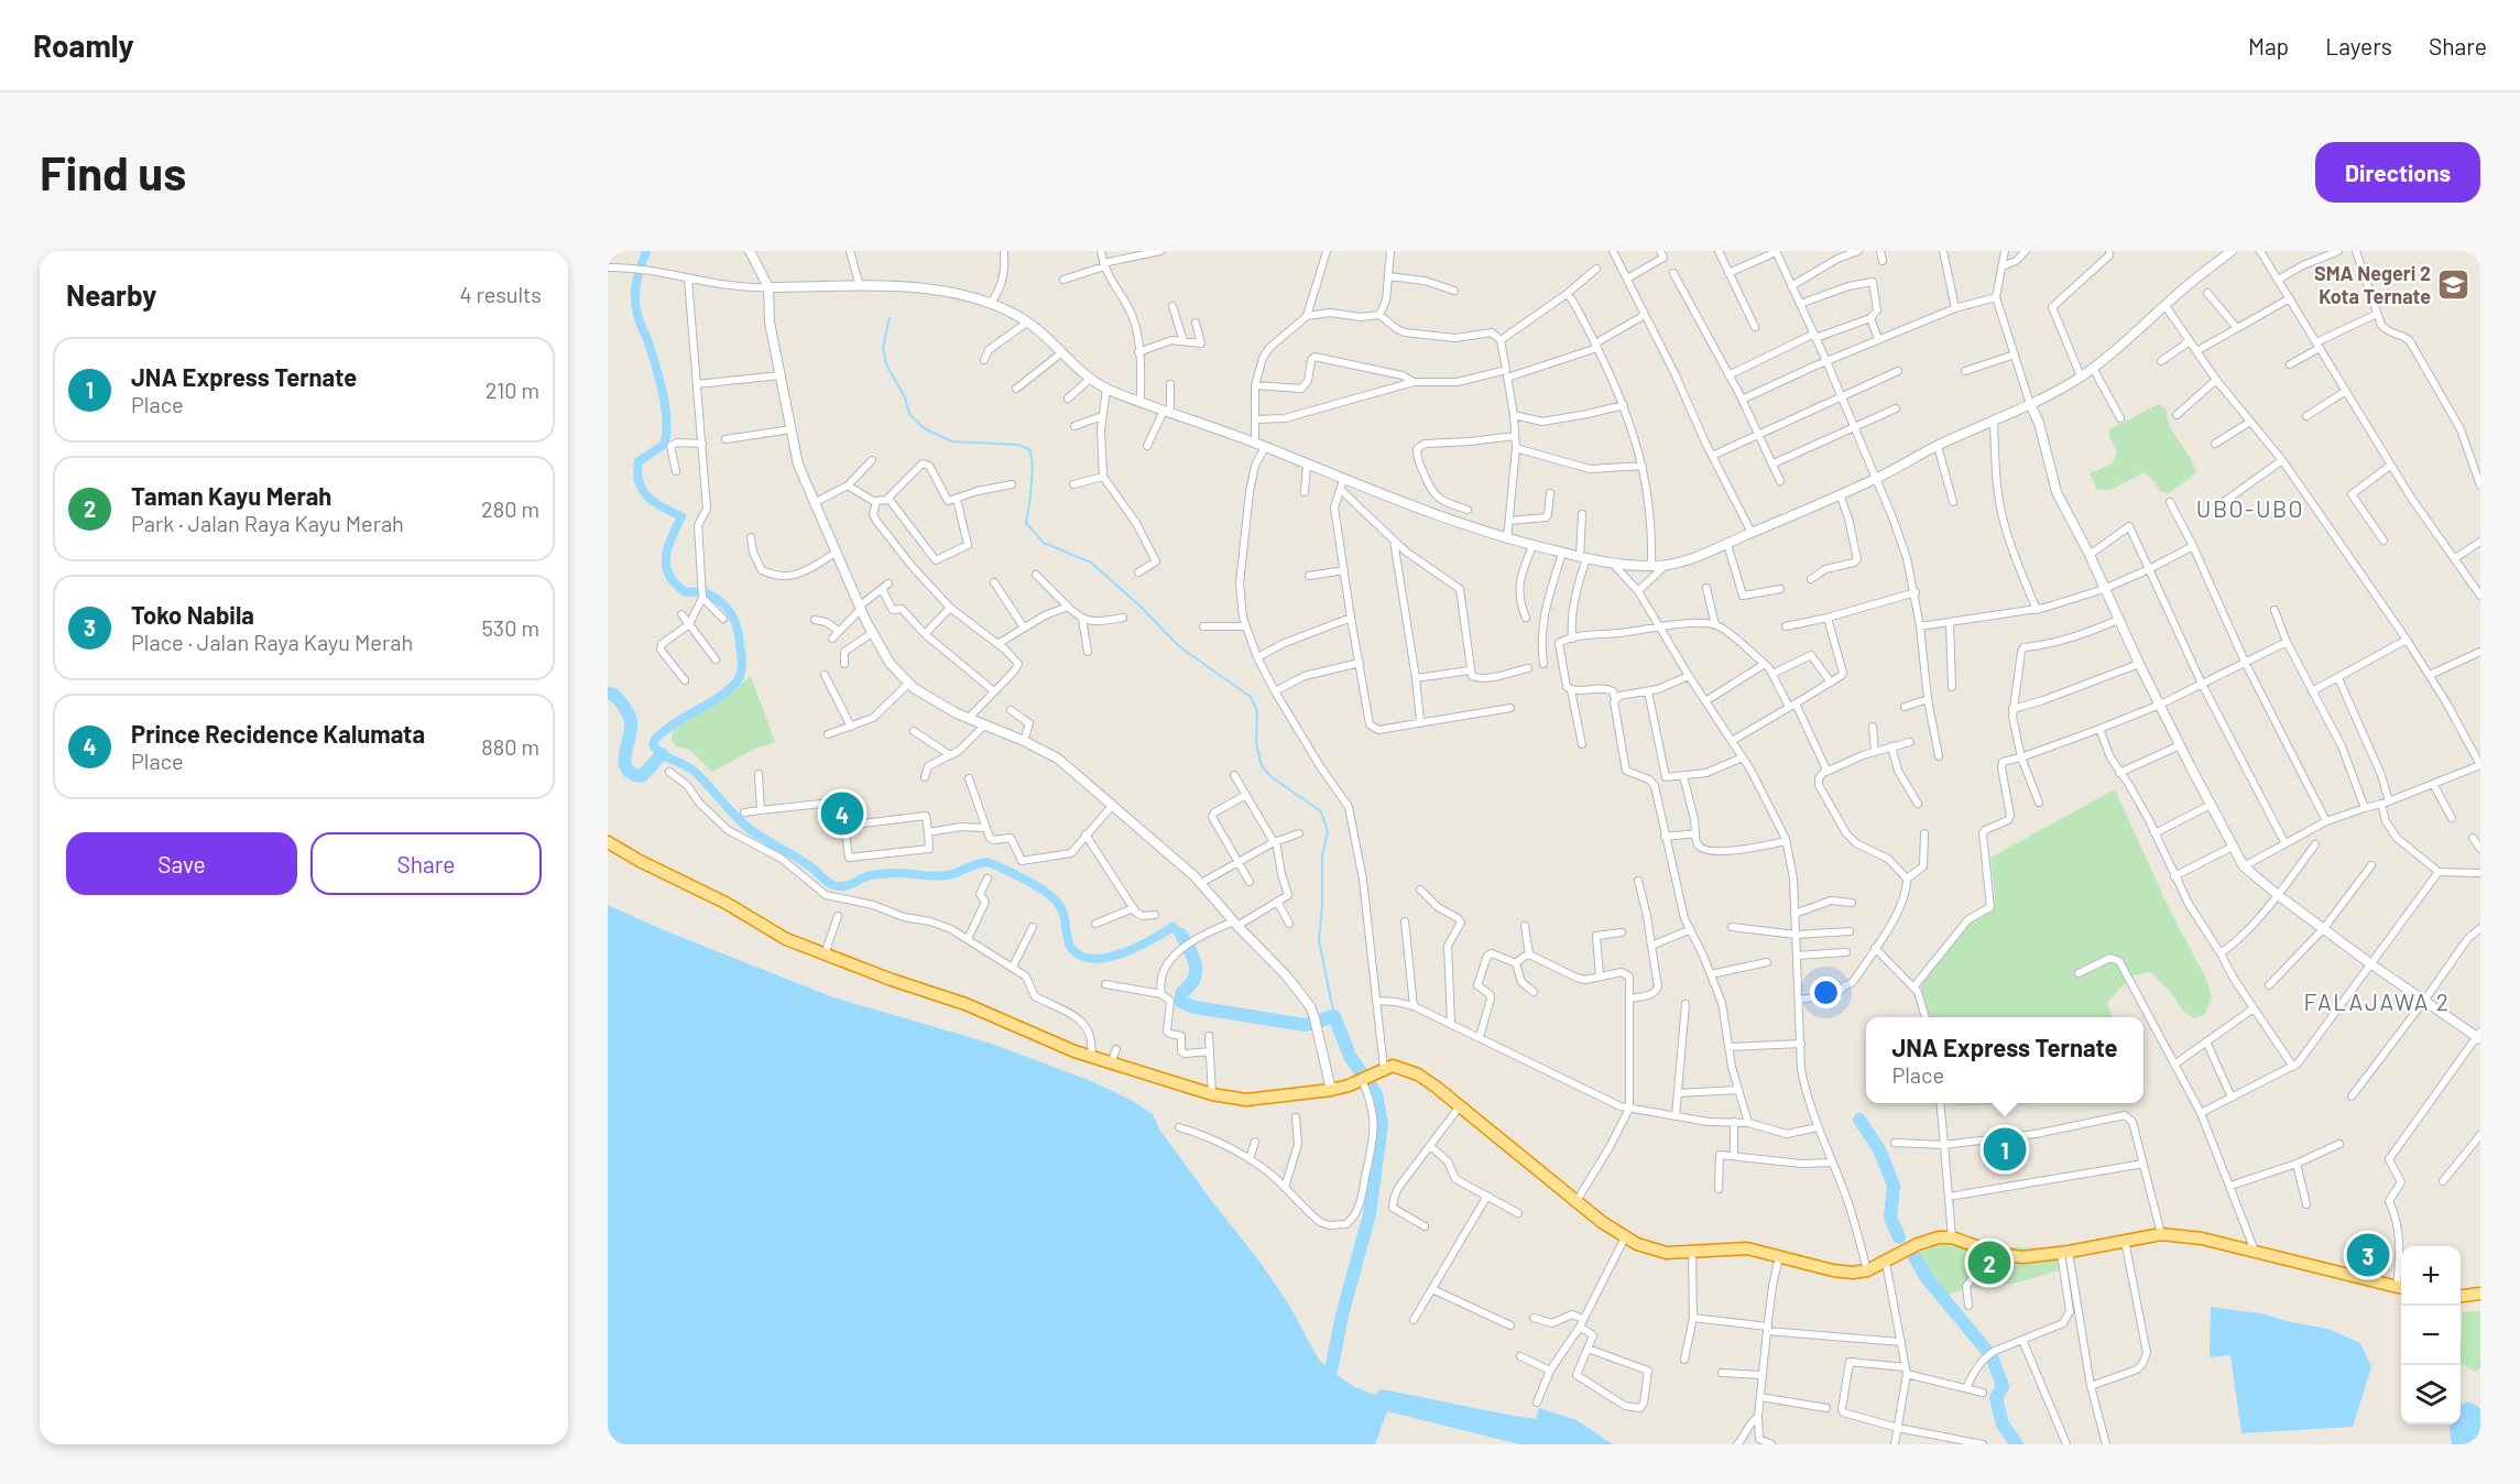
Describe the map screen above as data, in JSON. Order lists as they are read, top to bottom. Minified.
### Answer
{"districts":["UBO-UBO","FALAJAWA 2"],"places":{"school or university":["SMA Negeri 2 Kota Ternate"]},"page":{"header":"Roamly","nav":["Map","Layers","Share"],"buttons":["Directions",["Save","Share"]],"title":"Find us","heading":["Nearby","4 results"],"list":[{"mark":"1","name":"JNA Express Ternate","note":"Place","value":"210 m"},{"mark":"2","name":"Taman Kayu Merah","note":"Park · Jalan Raya Kayu Merah","value":"280 m"},{"mark":"3","name":"Toko Nabila","note":"Place · Jalan Raya Kayu Merah","value":"530 m"},{"mark":"4","name":"Prince Recidence Kalumata","note":"Place","value":"880 m"}],"pins":["4","1","3","2"],"popup":["JNA Express Ternate","Place"],"map_buttons":["+","−"]}}
